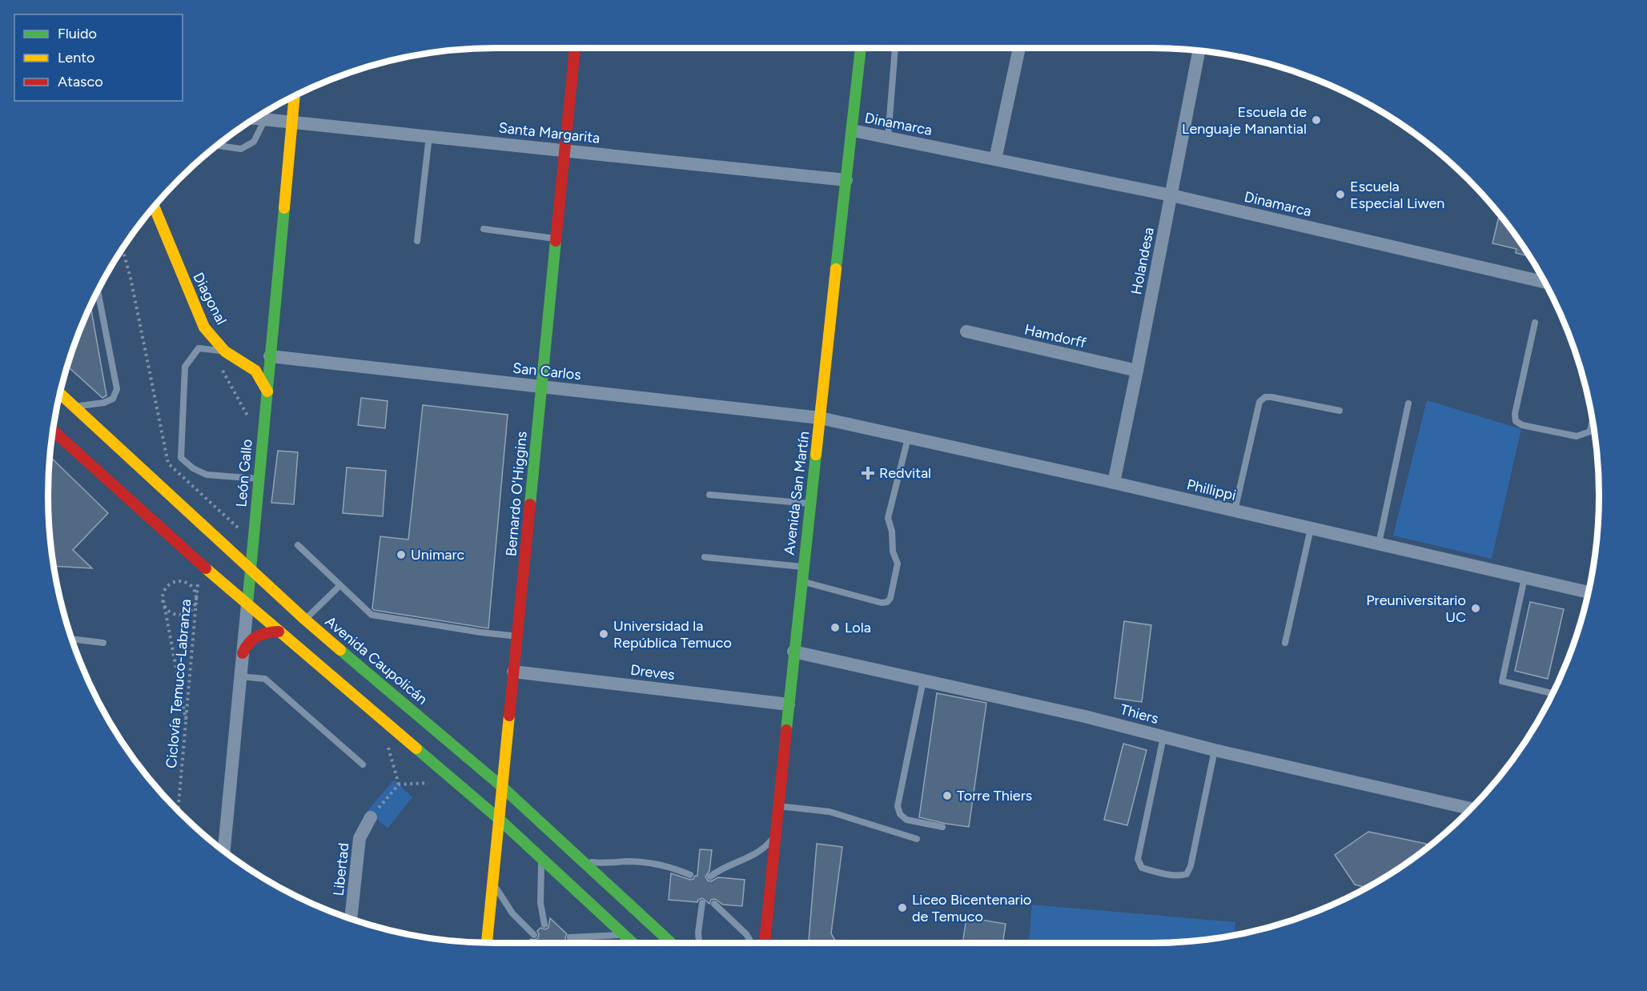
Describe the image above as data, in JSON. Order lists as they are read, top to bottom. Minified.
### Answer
{"streets":{"main road":["Diagonal","León Gallo","Avenida San Martín","Bernardo O'Higgins","Avenida Caupolicán"],"street":["Dinamarca","Santa Margarita","Holandesa","Hamdorff","San Carlos","Phillippi","Dreves","Thiers","Libertad"],"path":["Ciclovía Temuco-Labranza"]},"crossings":[["Dinamarca","Holandesa"],["Dinamarca","Avenida San Martín"],["Santa Margarita","León Gallo"],["Santa Margarita","Avenida San Martín"],["Santa Margarita","Bernardo O'Higgins"],["Holandesa","Hamdorff"],["Holandesa","Phillippi"],["Diagonal","León Gallo"],["San Carlos","León Gallo"],["San Carlos","Phillippi"],["San Carlos","Avenida San Martín"],["San Carlos","Bernardo O'Higgins"],["León Gallo","Avenida Caupolicán"],["Phillippi","Avenida San Martín"],["Avenida San Martín","Dreves"],["Avenida San Martín","Thiers"],["Bernardo O'Higgins","Avenida Caupolicán"],["Bernardo O'Higgins","Dreves"]],"places":{"other":["Escuela de Lenguaje Manantial","Escuela Especial Liwen","Unimarc","Preuniversitario UC","Lola","Universidad la República Temuco","Torre Thiers","Liceo Bicentenario de Temuco"],"health":["Redvital"]},"legend":["Fluido","Lento","Atasco"]}
